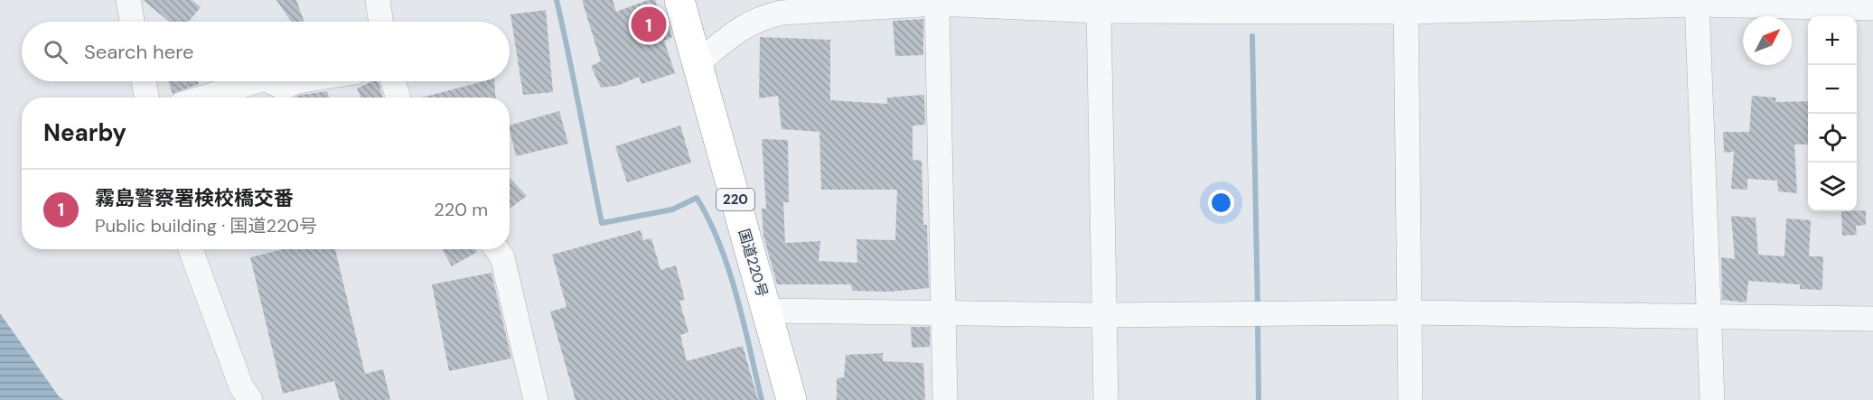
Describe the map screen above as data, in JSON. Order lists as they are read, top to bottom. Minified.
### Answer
{"streets":{"highway":["220","国道220号"]},"north":"top right","page":{"pins":"1","map_buttons":["+","−"],"search":"Search here","heading":"Nearby","list":[{"mark":"1","name":"霧島警察署検校橋交番","note":"Public building · 国道220号","value":"220 m"}]}}
